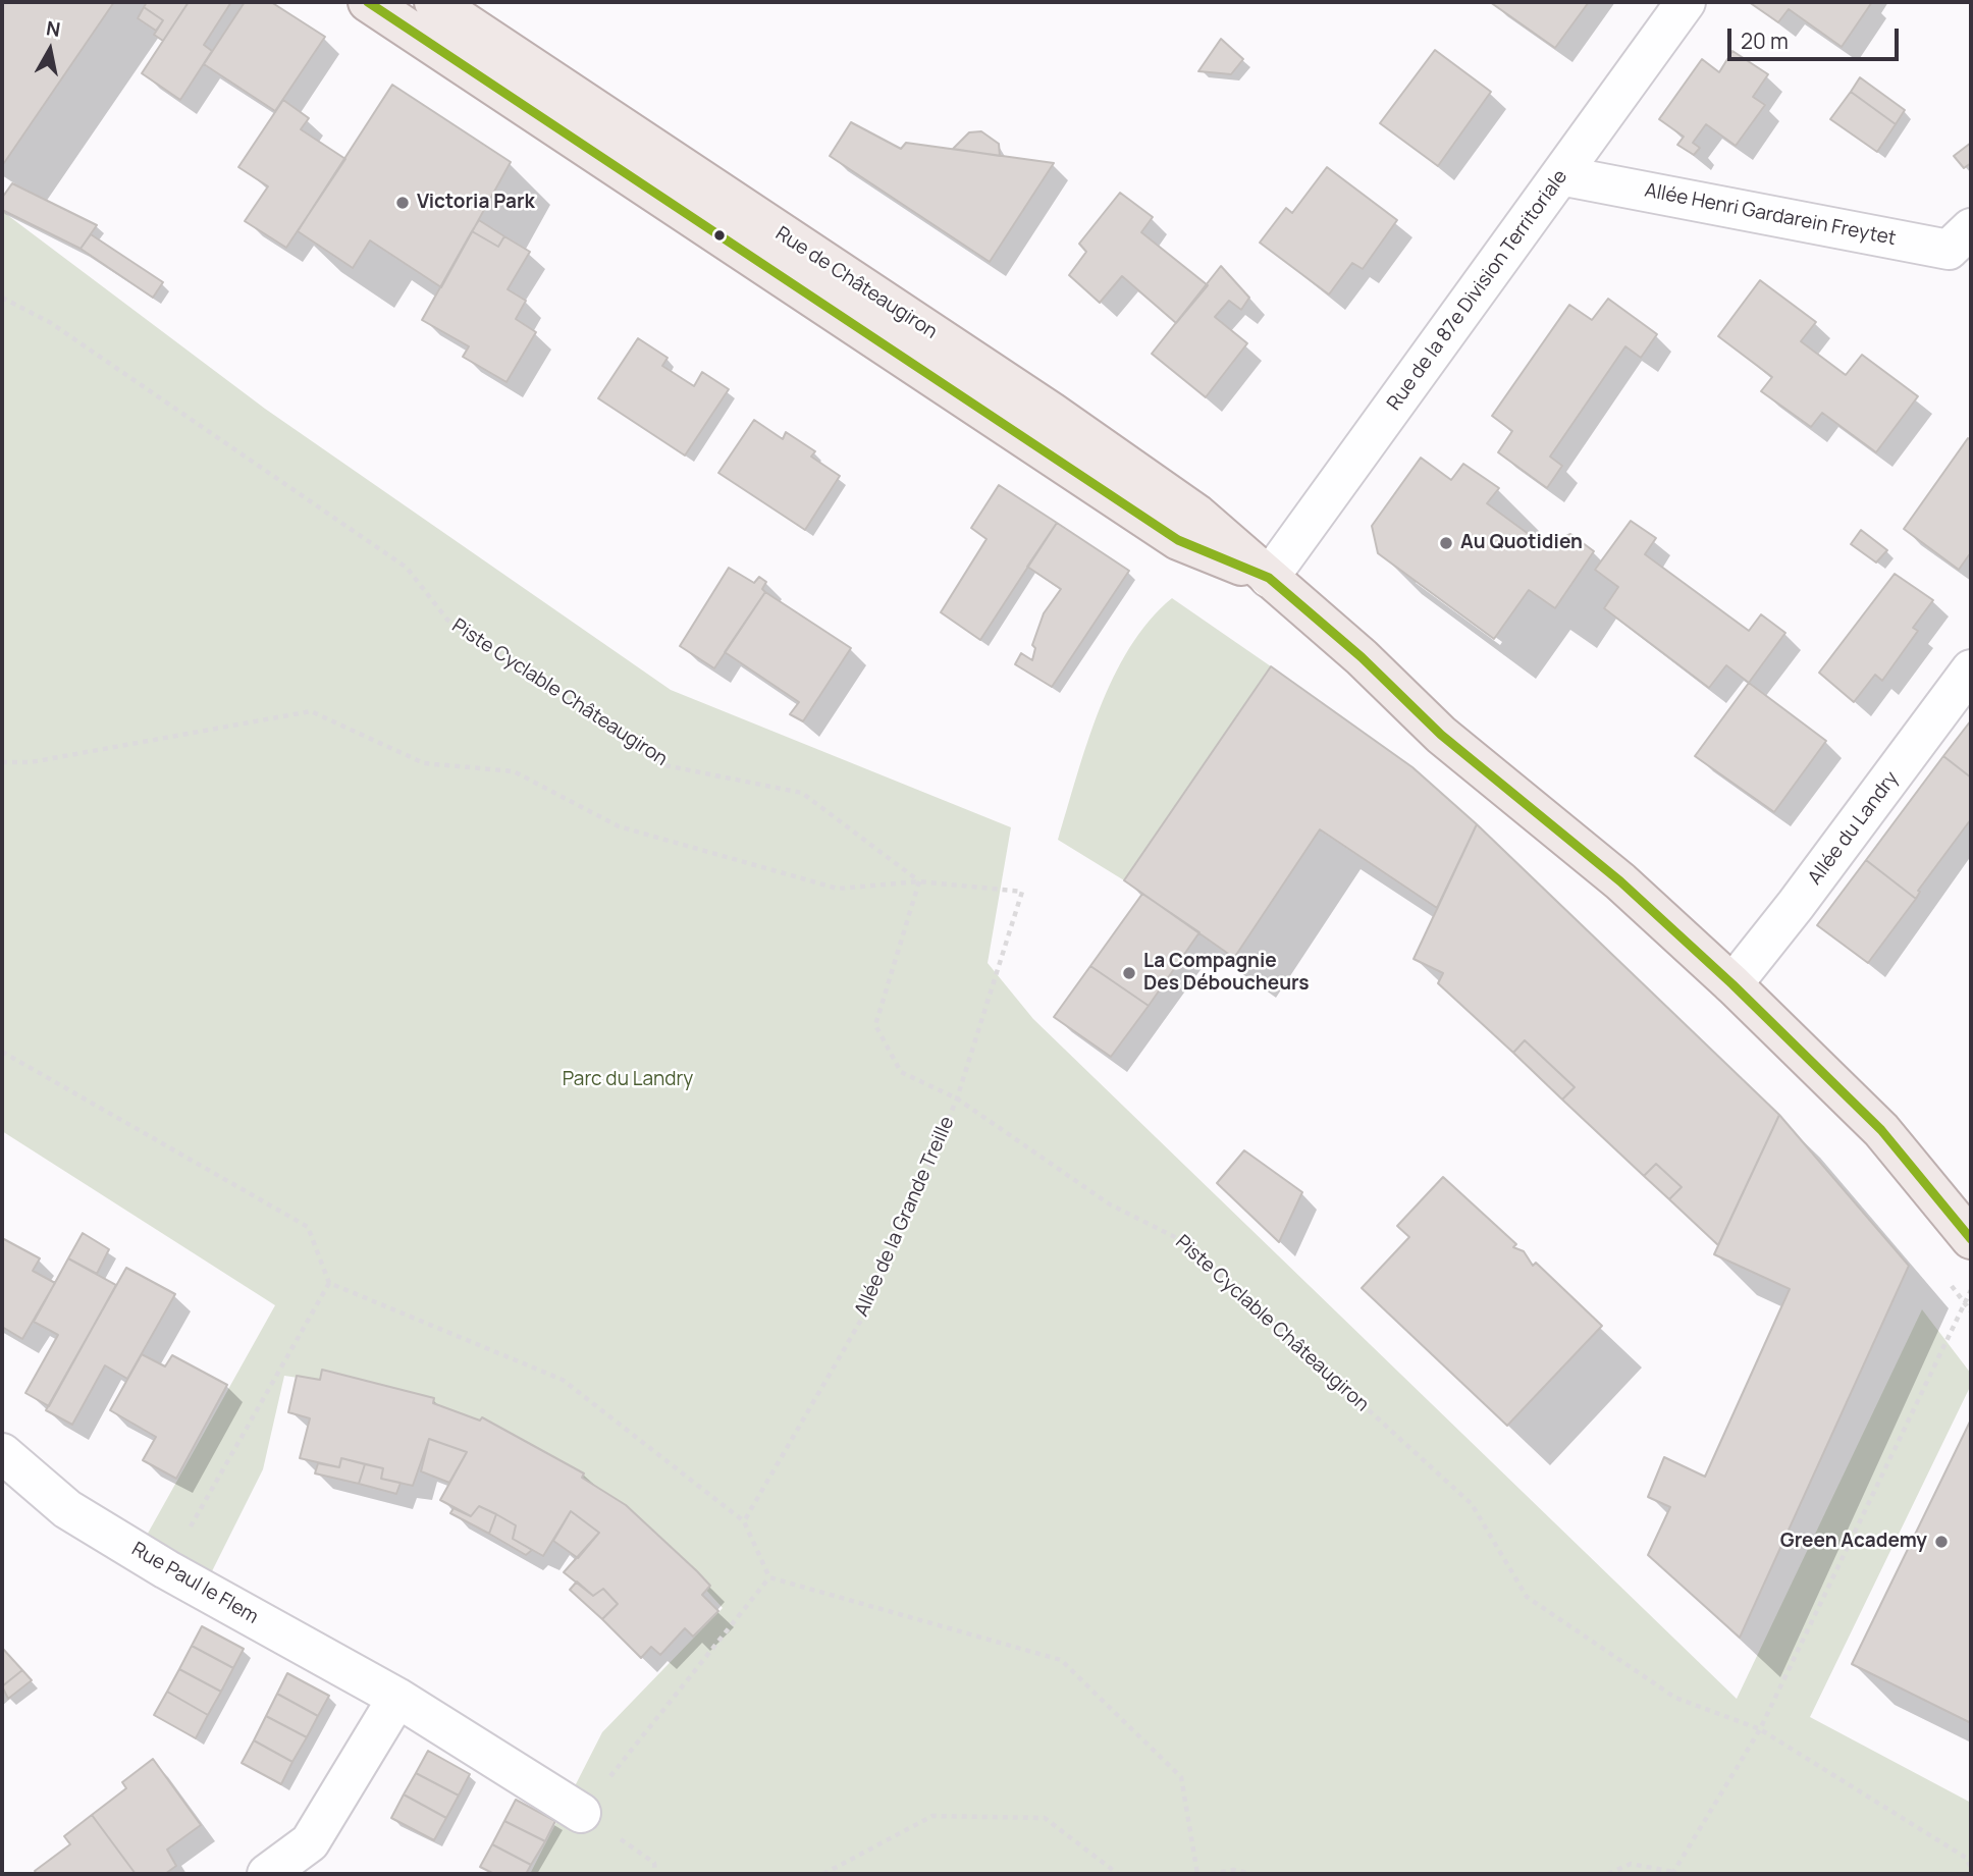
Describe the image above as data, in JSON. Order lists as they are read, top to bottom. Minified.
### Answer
{"streets":{"main road":["Rue de Châteaugiron"],"street":["Allée Henri Gardarein Freytet","Rue de la 87e Division Territoriale","Allée du Landry","Rue Paul le Flem"],"path":["Piste Cyclable Châteaugiron","Allée de la Grande Treille"]},"crossings":[["Allée Henri Gardarein Freytet","Rue de la 87e Division Territoriale"],["Rue de Châteaugiron","Rue de la 87e Division Territoriale"],["Rue de Châteaugiron","Allée du Landry"],["Piste Cyclable Châteaugiron","Allée de la Grande Treille"]],"parks":["Parc du Landry"],"places":["Victoria Park","Au Quotidien","La Compagnie Des Déboucheurs","Green Academy"],"scale_bar":"20 m","north":"top"}
